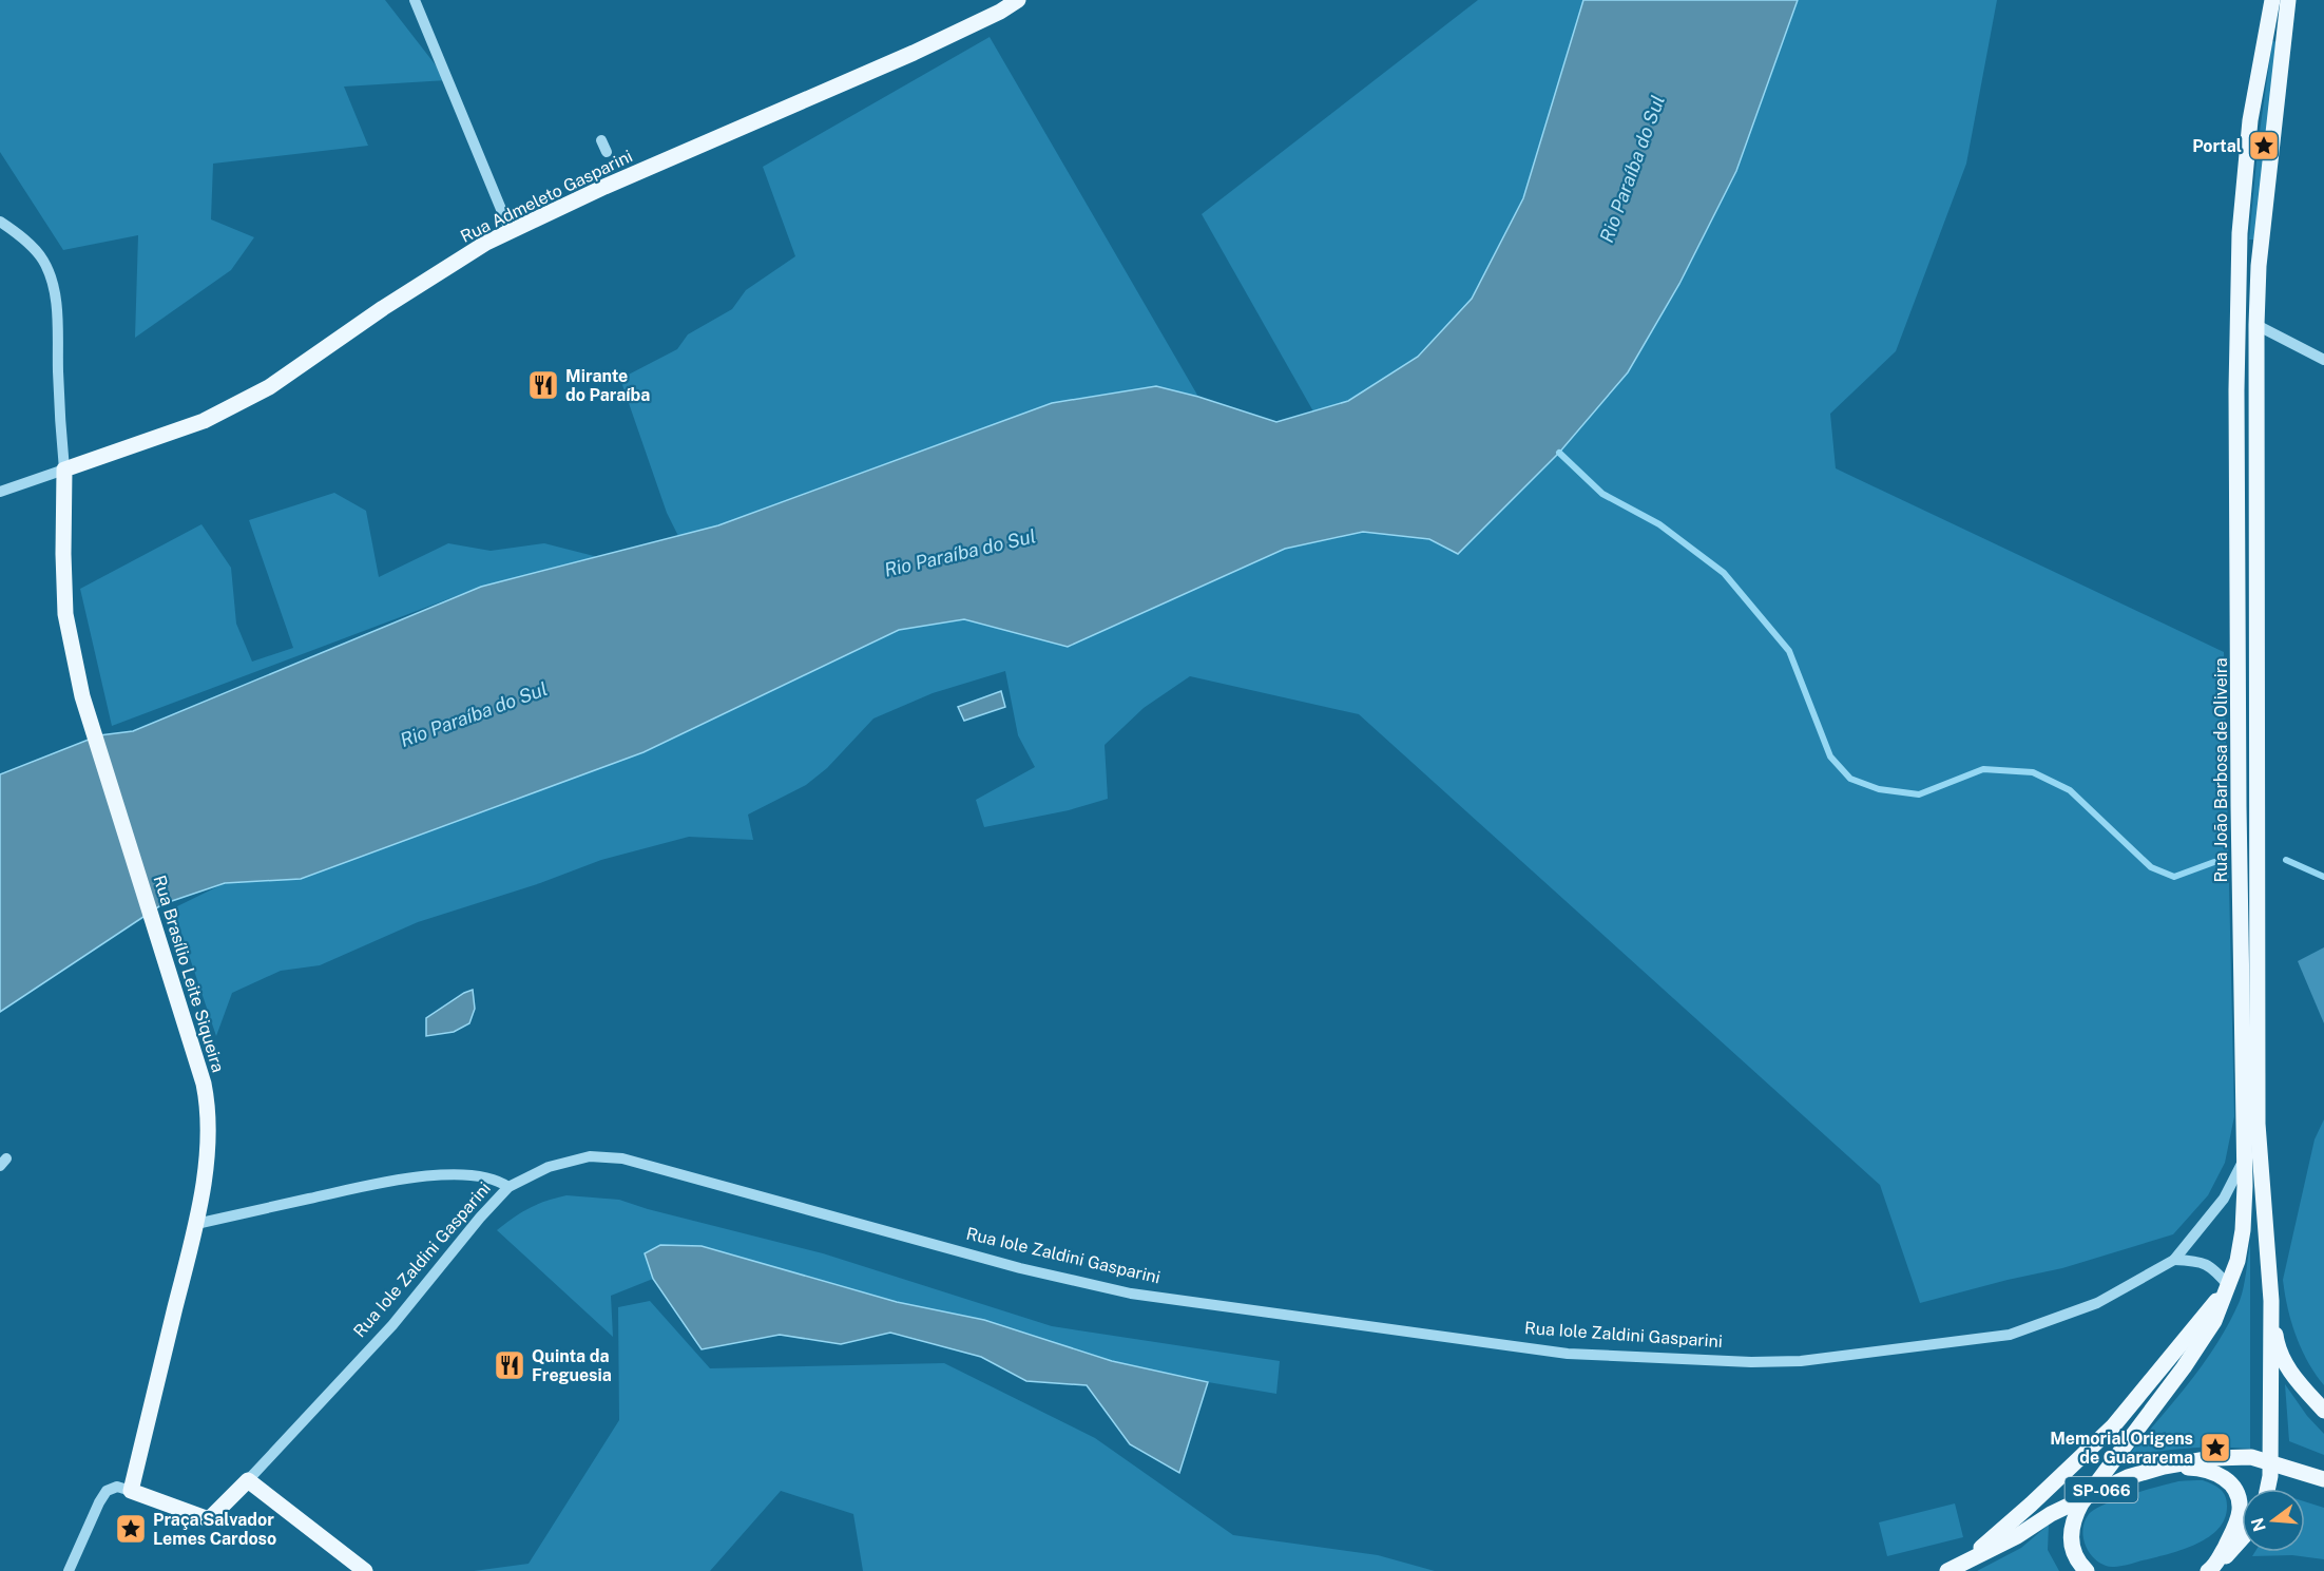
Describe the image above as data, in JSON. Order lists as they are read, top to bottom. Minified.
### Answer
{"streets":{"main road":["Rua Admeleto Gasparini","Rua João Barbosa de Oliveira","Rua Brasílio Leite Siqueira","Rua Iole Zaldini Gasparini","SP-066"]},"crossings":[["Rua Admeleto Gasparini","Rua Brasílio Leite Siqueira"],["Rua João Barbosa de Oliveira","Rua Iole Zaldini Gasparini"],["Rua João Barbosa de Oliveira","SP-066"],["Rua Brasílio Leite Siqueira","Rua Iole Zaldini Gasparini"]],"water":["Rio Paraíba do Sul"],"places":{"place":["Portal","Memorial Origens de Guararema","Praça Salvador Lemes Cardoso"],"restaurant":["Mirante do Paraíba","Quinta da Freguesia"]},"north":"left"}
